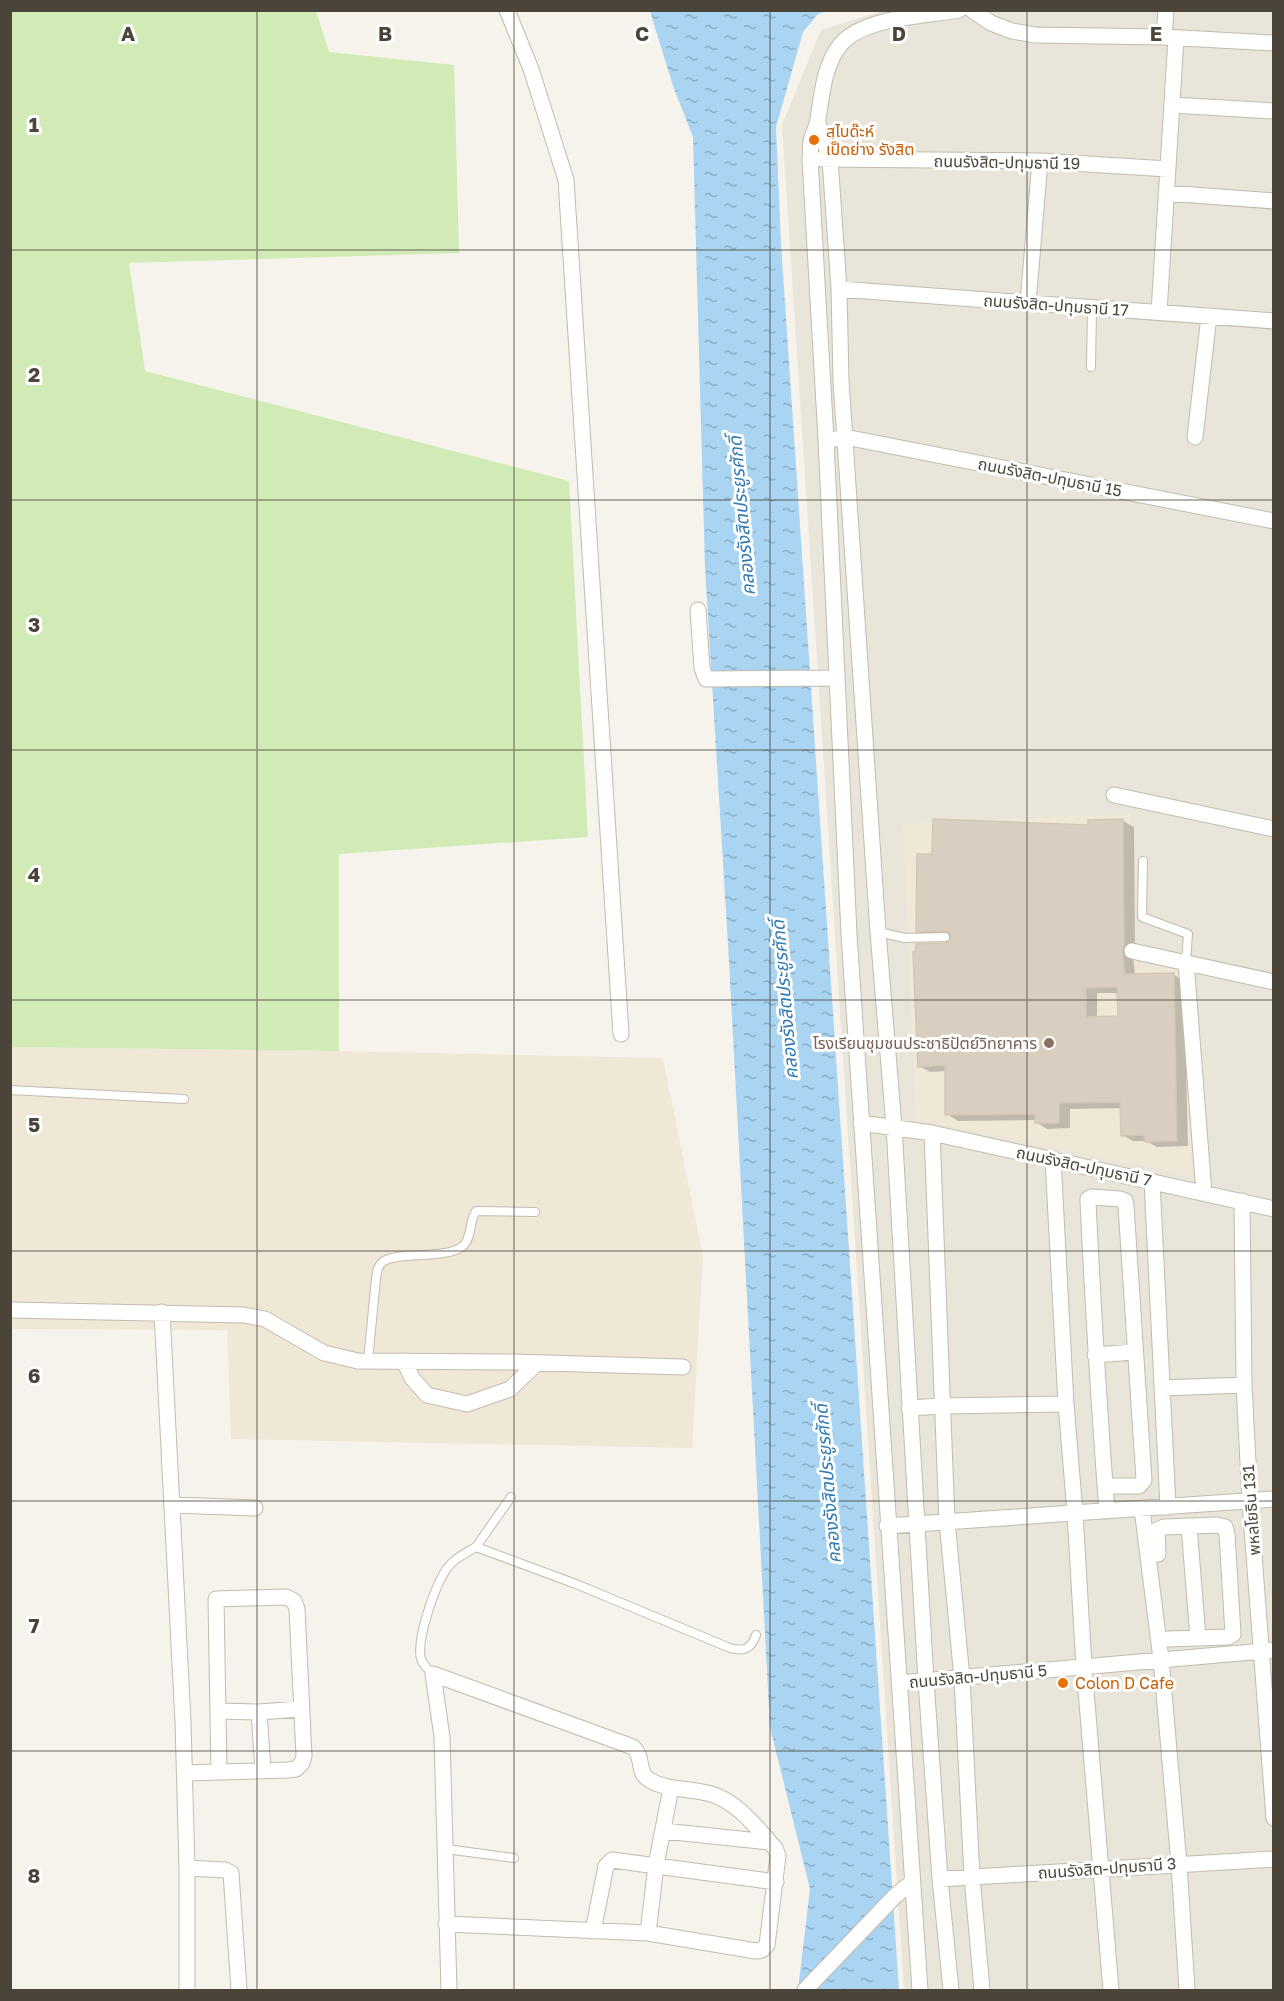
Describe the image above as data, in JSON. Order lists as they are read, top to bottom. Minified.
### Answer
{"streets":{"street":["ถนนรังสิต-ปทุมธานี 19","ถนนรังสิต-ปทุมธานี 17","ถนนรังสิต-ปทุมธานี 15","ถนนรังสิต-ปทุมธานี 7","พหลโยธิน 131","ถนนรังสิต-ปทุมธานี 5","ถนนรังสิต-ปทุมธานี 3"]},"crossings":[["ถนนรังสิต-ปทุมธานี 7","พหลโยธิน 131"],["พหลโยธิน 131","ถนนรังสิต-ปทุมธานี 5"]],"water":["คลองรังสิตประยูรศักดิ์"],"places":["สุไบด๊ะห์ เป็ดย่าง รังสิต","โรงเรียนชุมชนประชาธิปัตย์วิทยาคาร","Colon D Cafe"],"grid":{"columns":["A","B","C","D","E"],"rows":["1","2","3","4","5","6","7","8"]}}
